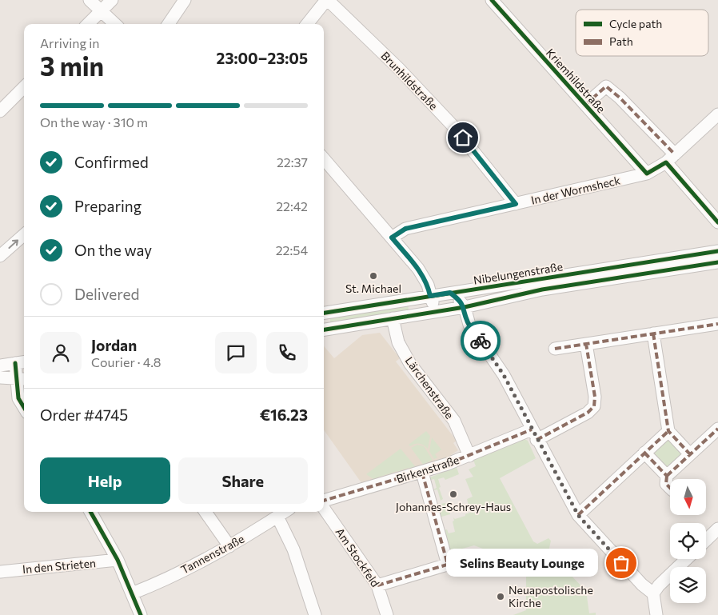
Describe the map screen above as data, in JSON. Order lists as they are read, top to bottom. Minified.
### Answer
{"streets":{"street":["Brunhildstraße","Kriemhildstraße","In der Wormsheck","Nibelungenstraße","Lärchenstraße","Birkenstraße","Tannenstraße","Am Stockfeld","In den Strieten"]},"crossings":[["Brunhildstraße","In der Wormsheck"],["Kriemhildstraße","In der Wormsheck"],["Lärchenstraße","Birkenstraße"]],"places":["St. Michael","Johannes-Schrey-Haus","Selins Beauty Lounge","Neuapostolische Kirche"],"legend":["Cycle path","Path"],"north":"bottom","page":{"heading":["3 min","Arriving in","23:00–23:05"],"panel":["Jordan","Courier · 4.8","Order #4745","€16.23"],"bar":"On the way · 310 m","list":[["Confirmed","22:37"],["Preparing","22:42"],["On the way","22:54"],"Delivered"],"buttons":["Help","Share"],"bubble":"Selins Beauty Lounge"}}
